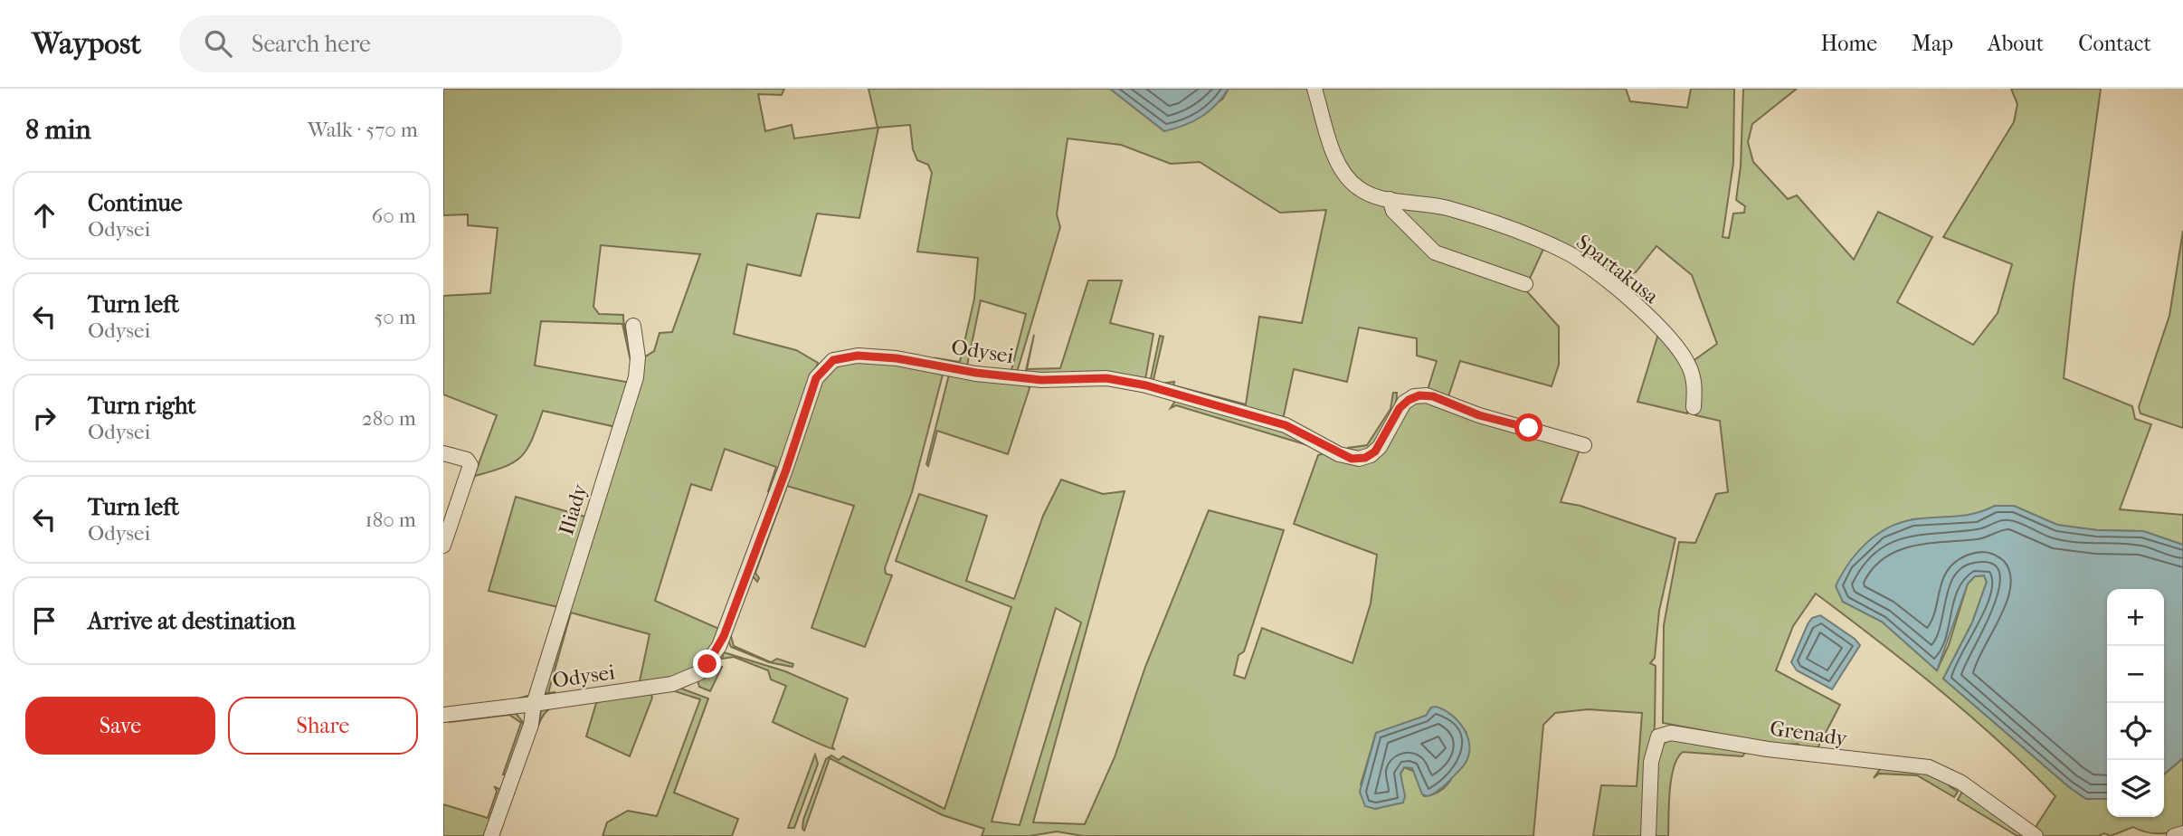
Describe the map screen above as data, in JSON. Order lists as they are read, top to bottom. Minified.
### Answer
{"streets":{"street":["Spartakusa","Odysei","Iliady","Grenady"]},"crossings":[["Odysei","Iliady"]],"page":{"header":"Waypost","search":"Search here","nav":["Home","Map","About","Contact"],"heading":["8 min","Walk · 570 m"],"list":[["Continue","Odysei","60 m"],["Turn left","Odysei","50 m"],["Turn right","Odysei","280 m"],["Turn left","Odysei","180 m"],"Arrive at destination"],"map_buttons":["+","−"],"buttons":["Save","Share"]}}
